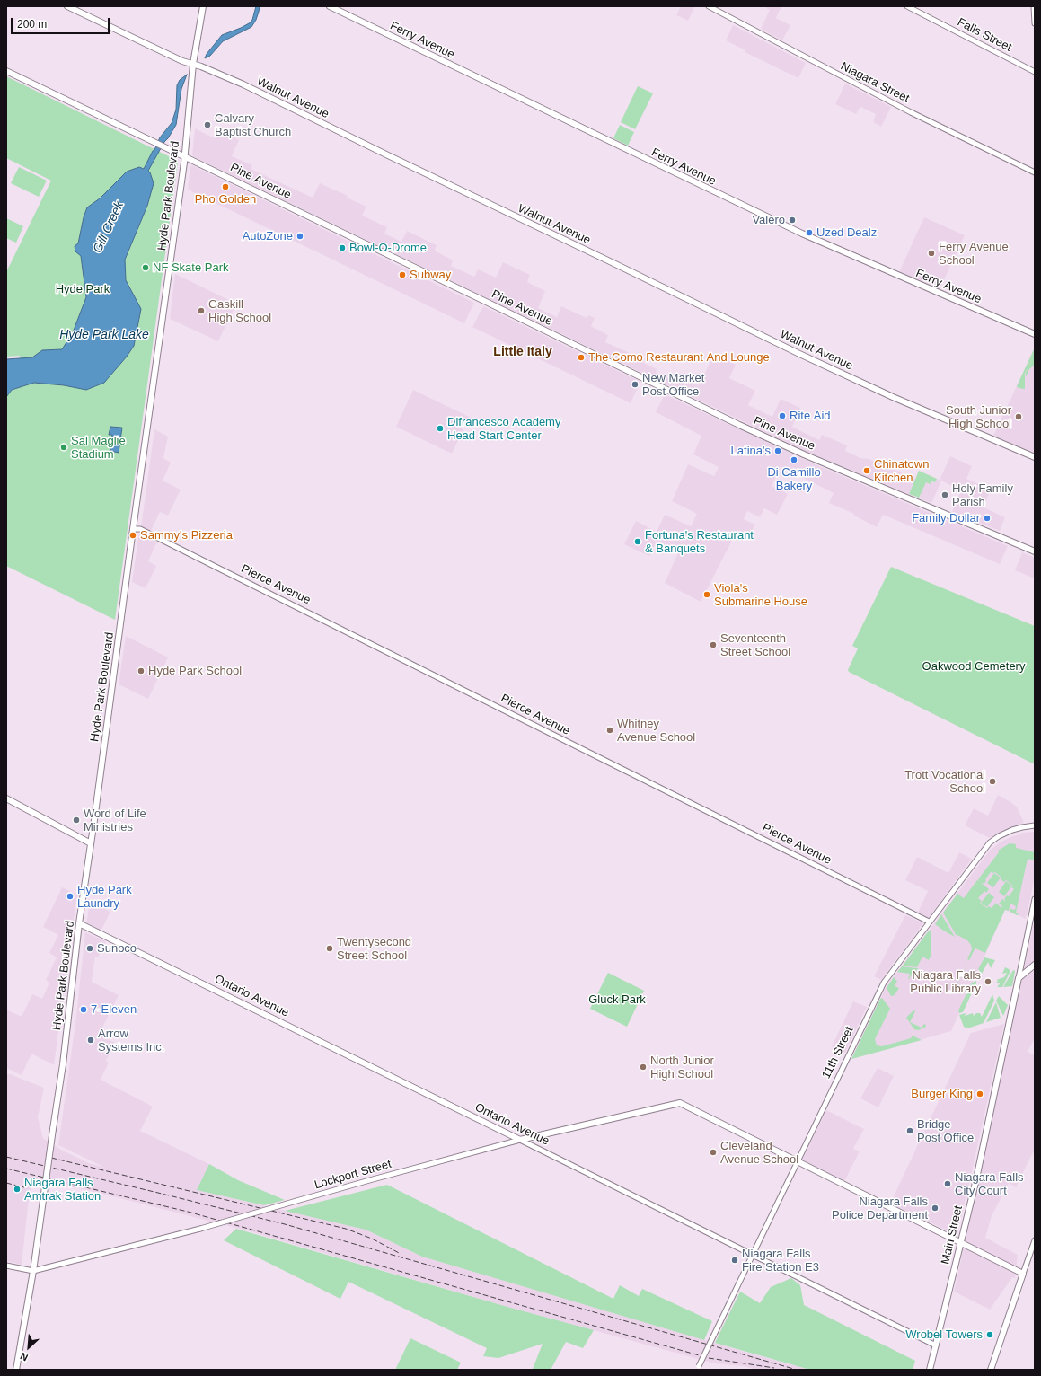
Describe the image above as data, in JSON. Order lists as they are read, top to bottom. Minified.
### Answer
{"streets":{"main road":["Ferry Avenue","Walnut Avenue","Pine Avenue","Hyde Park Boulevard","Ontario Avenue","Lockport Street","Main Street"],"street":["Falls Street","Niagara Street","Pierce Avenue","11th Street"]},"crossings":[["Walnut Avenue","Hyde Park Boulevard"],["Pine Avenue","Hyde Park Boulevard"],["Hyde Park Boulevard","Pierce Avenue"],["Hyde Park Boulevard","Ontario Avenue"],["Hyde Park Boulevard","Lockport Street"],["Pierce Avenue","11th Street"],["Ontario Avenue","11th Street"],["Ontario Avenue","Lockport Street"],["Ontario Avenue","Main Street"],["11th Street","Lockport Street"]],"districts":["Little Italy"],"water":["Gill Creek","Hyde Park Lake"],"parks":["Hyde Park","Oakwood Cemetery","Gluck Park"],"places":["Calvary Baptist Church","Pho Golden","Valero","Uzed Dealz","AutoZone","Bowl-O-Drome","Ferry Avenue School","NF Skate Park","Subway","Gaskill High School","The Como Restaurant And Lounge","New Market Post Office","Rite Aid","South Junior High School","Difrancesco Academy Head Start Center","Sal Maglie Stadium","Latina's","Di Camillo Bakery","Chinatown Kitchen","Holy Family Parish","Family Dollar","Sammy's Pizzeria","Fortuna's Restaurant & Banquets","Viola's Submarine House","Seventeenth Street School","Hyde Park School","Whitney Avenue School","Trott Vocational School","Word of Life Ministries","Hyde Park Laundry","Sunoco","Twentysecond Street School","Niagara Falls Public Library","7-Eleven","Arrow Systems Inc.","North Junior High School","Burger King","Bridge Post Office","Cleveland Avenue School","Niagara Falls City Court","Niagara Falls Amtrak Station","Niagara Falls Police Department","Niagara Falls Fire Station E3","Wrobel Towers"],"scale_bar":"200 m","north":"bottom left"}
